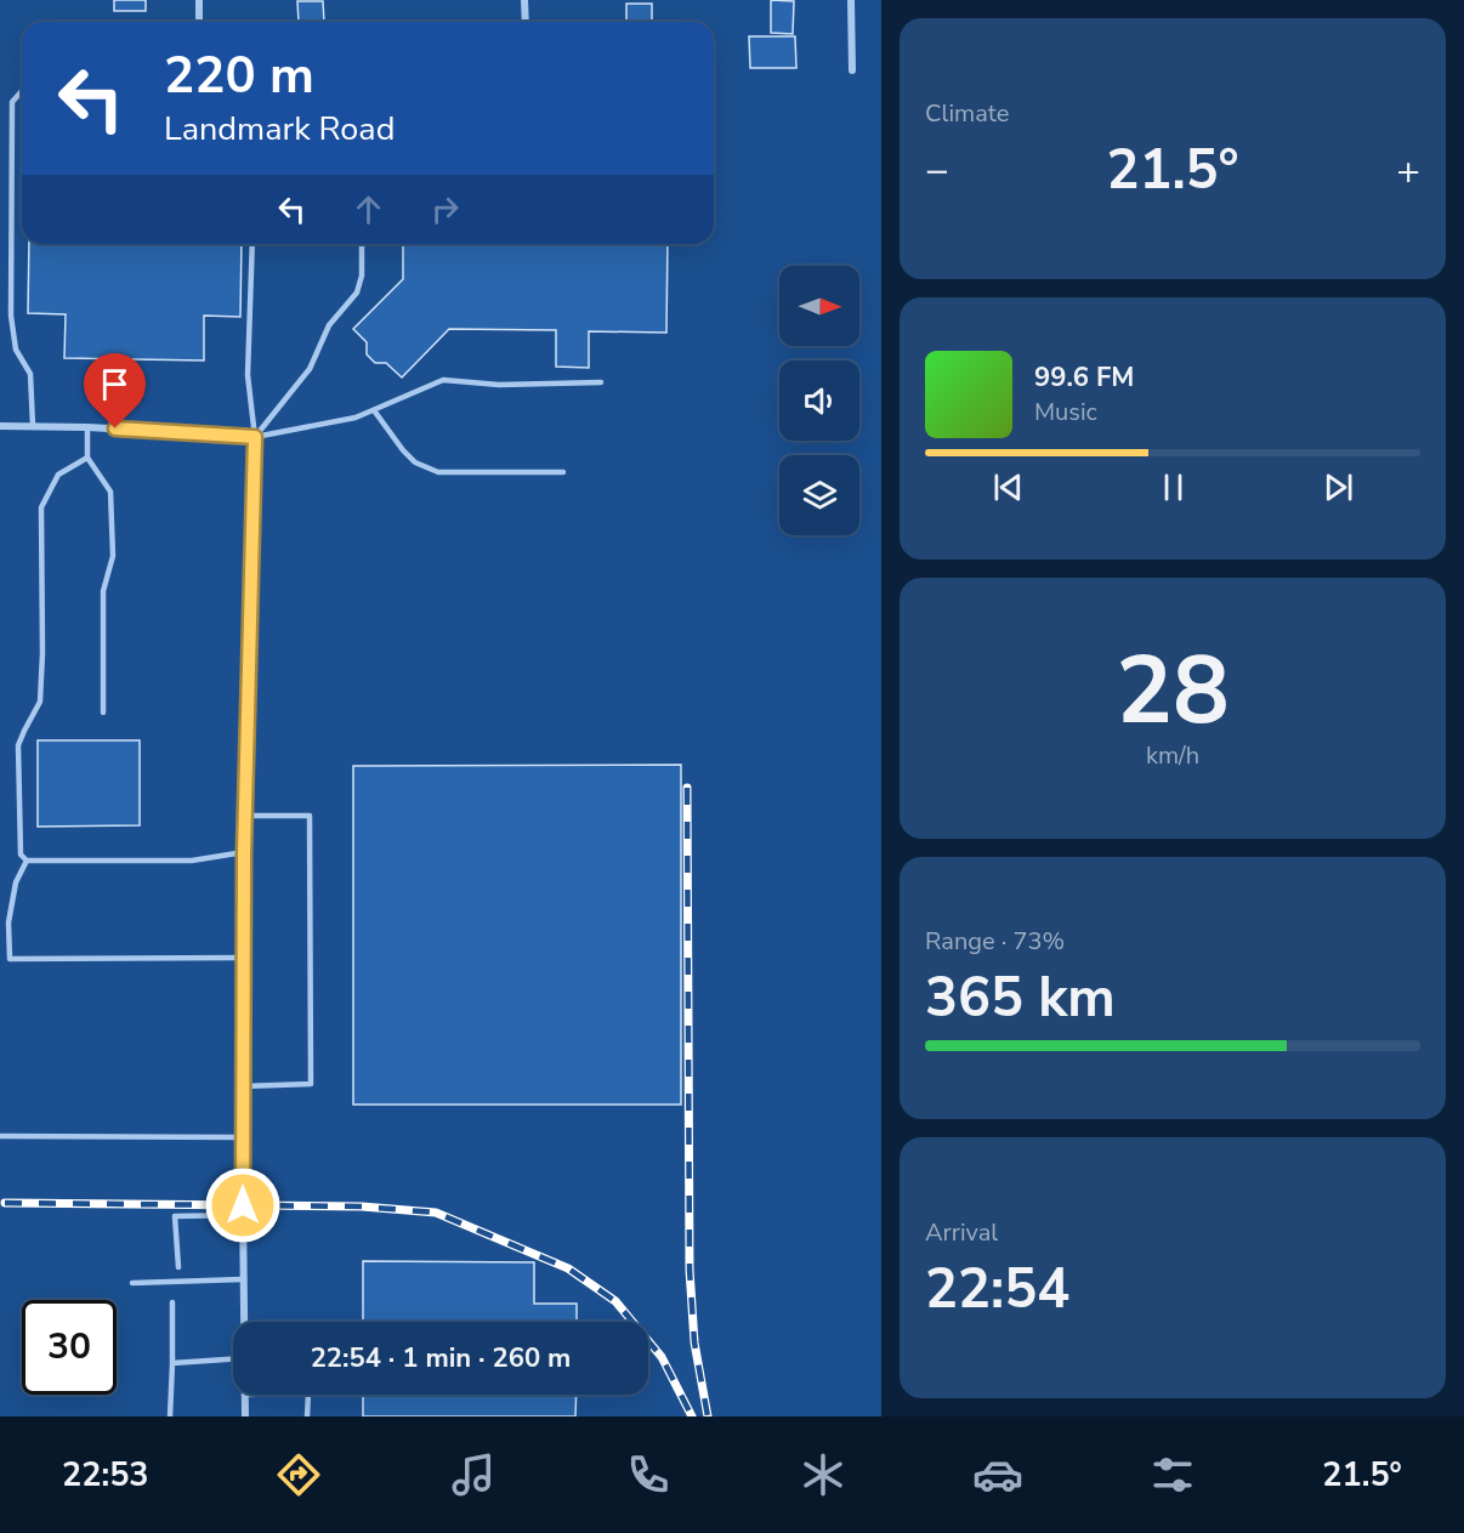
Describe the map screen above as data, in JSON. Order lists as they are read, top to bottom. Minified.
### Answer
{"north":"right","page":{"tile":["Climate",["28","km/h"],["Range · 73%","365 km"],["Arrival","22:54"]],"turn":["220 m","Landmark Road"],"heat":["−","21.5°","+"],"song":["99.6 FM","Music"],"limit":"30","trip":"22:54 · 1 min · 260 m","tabs":["22:53","21.5°"]}}
